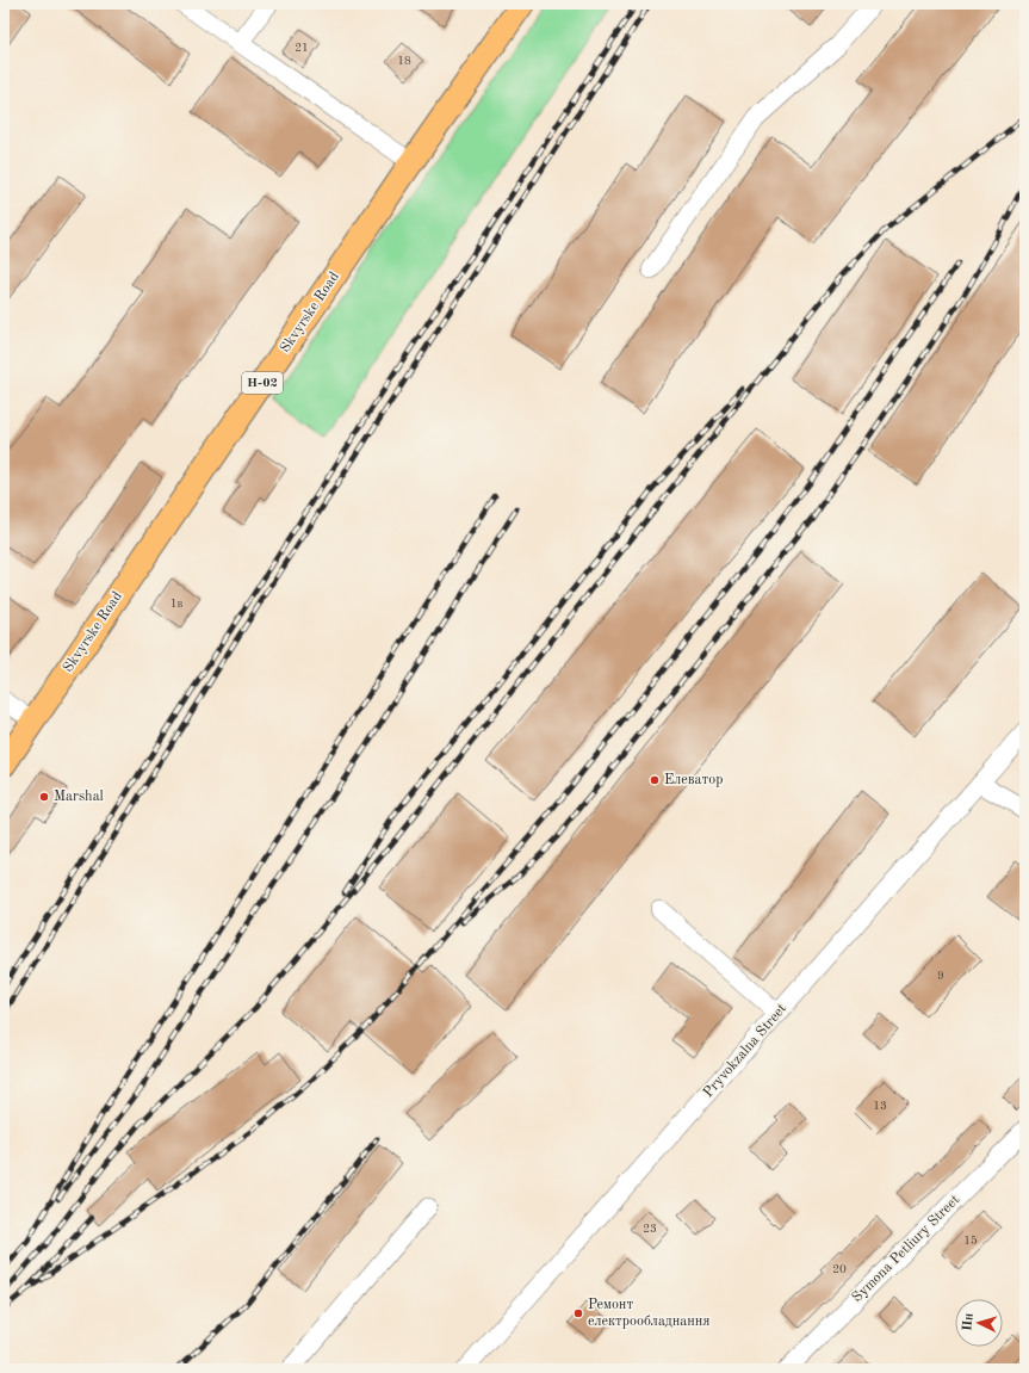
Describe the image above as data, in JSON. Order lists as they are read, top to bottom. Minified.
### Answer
{"streets":{"main road":["Skvyrske Road","Н-02"],"street":["Pryvokzalna Street","Symona Petliury Street"]},"places":["Елеватор","Marshal","Ремонт електрообладнання"],"house_numbers":["21","18","1в","9","13","23","15","20"],"north":"left"}
